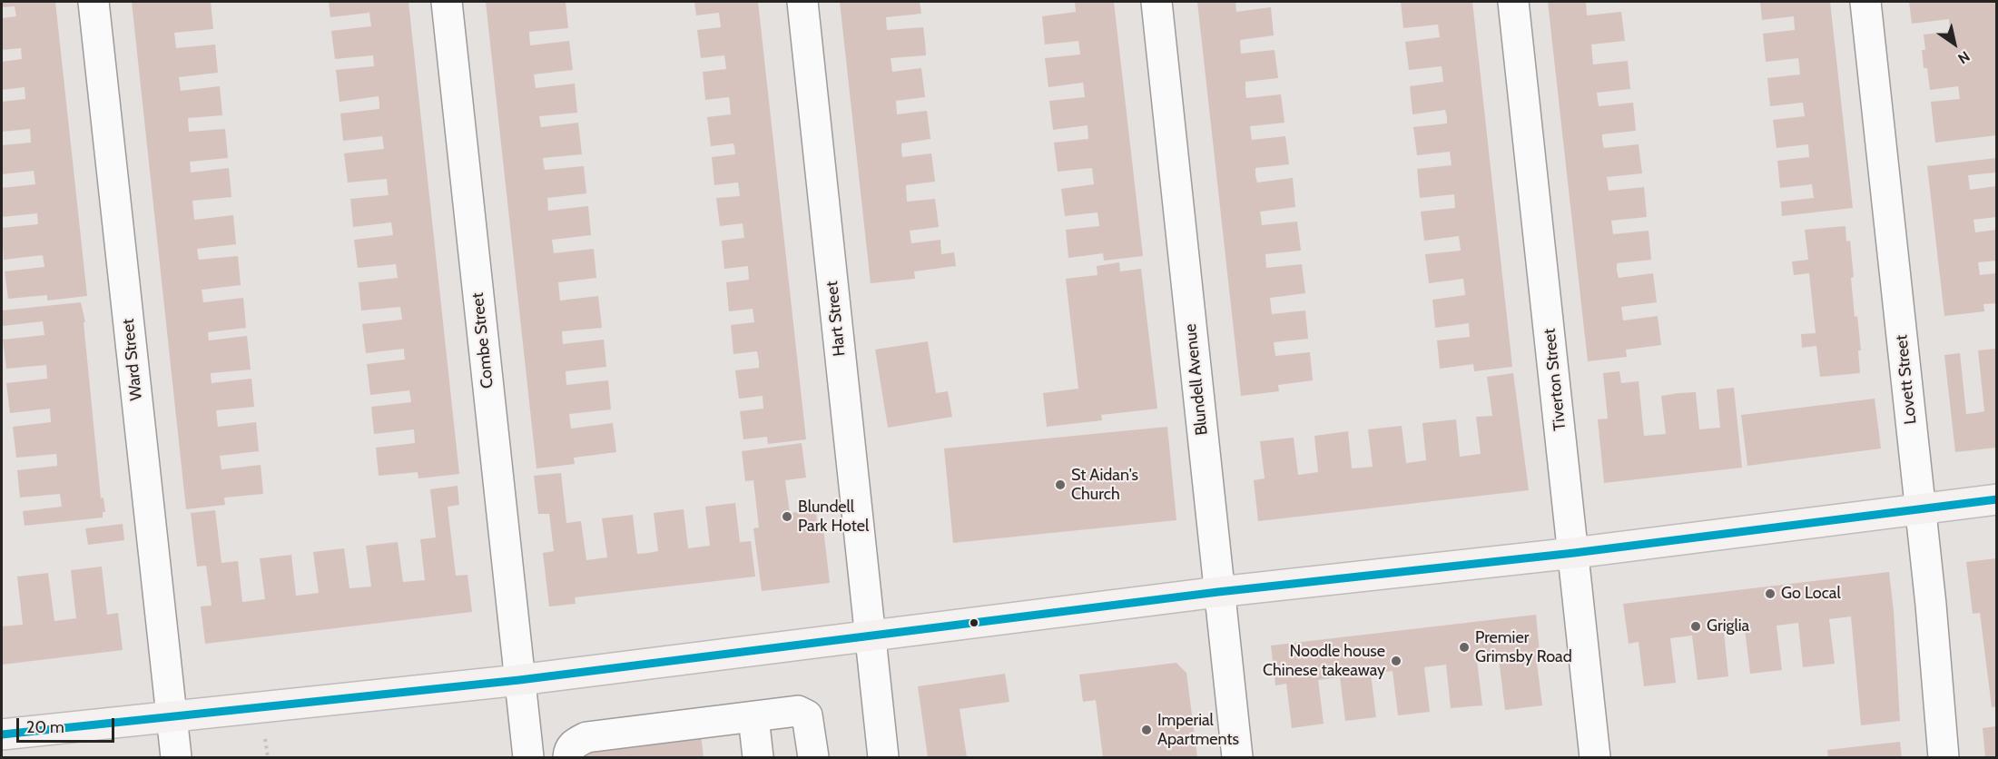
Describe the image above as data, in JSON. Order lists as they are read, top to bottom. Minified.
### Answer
{"streets":{"street":["Hart Street","Combe Street","Ward Street","Blundell Avenue","Tiverton Street","Lovett Street"]},"places":["St Aidan's Church","Blundell Park Hotel","Go Local","Griglia","Premier Grimsby Road","Noodle house Chinese takeaway","Imperial Apartments"],"scale_bar":"20 m","north":"bottom right"}
